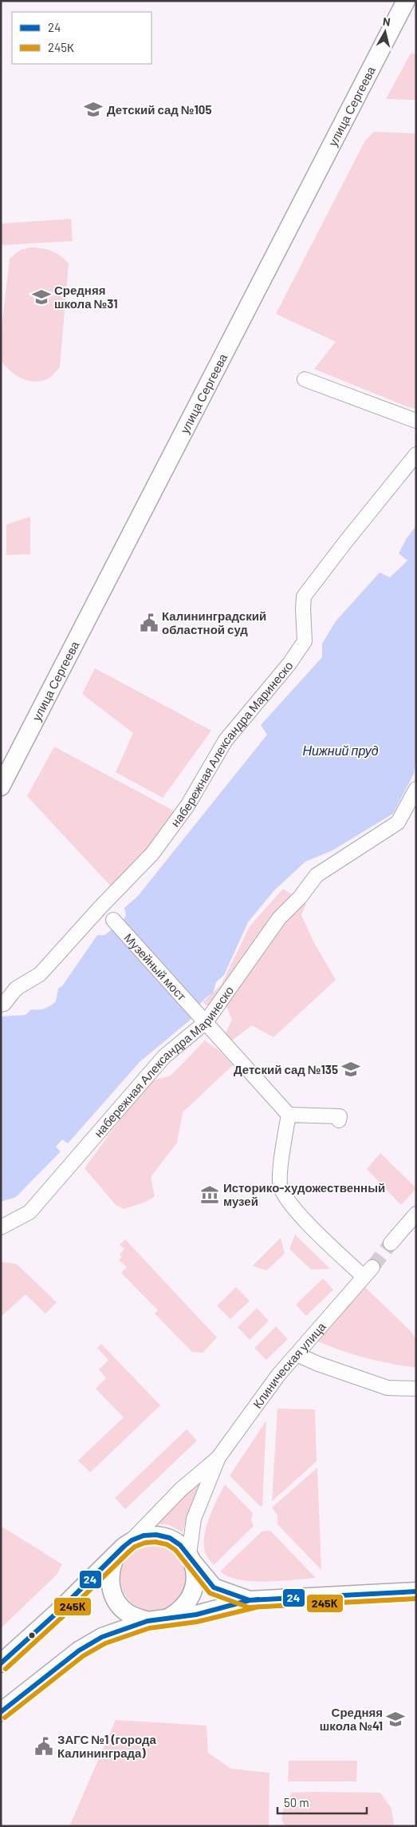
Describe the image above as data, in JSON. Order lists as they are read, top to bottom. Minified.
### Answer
{"streets":{"main road":["улица Сергеева"],"street":["набережная Александра Маринеско","Музейный мост","Клиническая улица"]},"crossings":[["набережная Александра Маринеско","Музейный мост"],["Музейный мост","Клиническая улица"]],"water":["Нижний пруд"],"places":{"school or university":["Детский сад №105","Средняя школа №31","Детский сад №135","Средняя школа №41"],"public building":["Калининградский областной суд","ЗАГС №1 (города Калининграда)"],"museum":["Историко-художественный музей"]},"lines":["transit line 24","transit line 245К"],"legend":["24","245К"],"scale_bar":"50 m","north":"top"}
